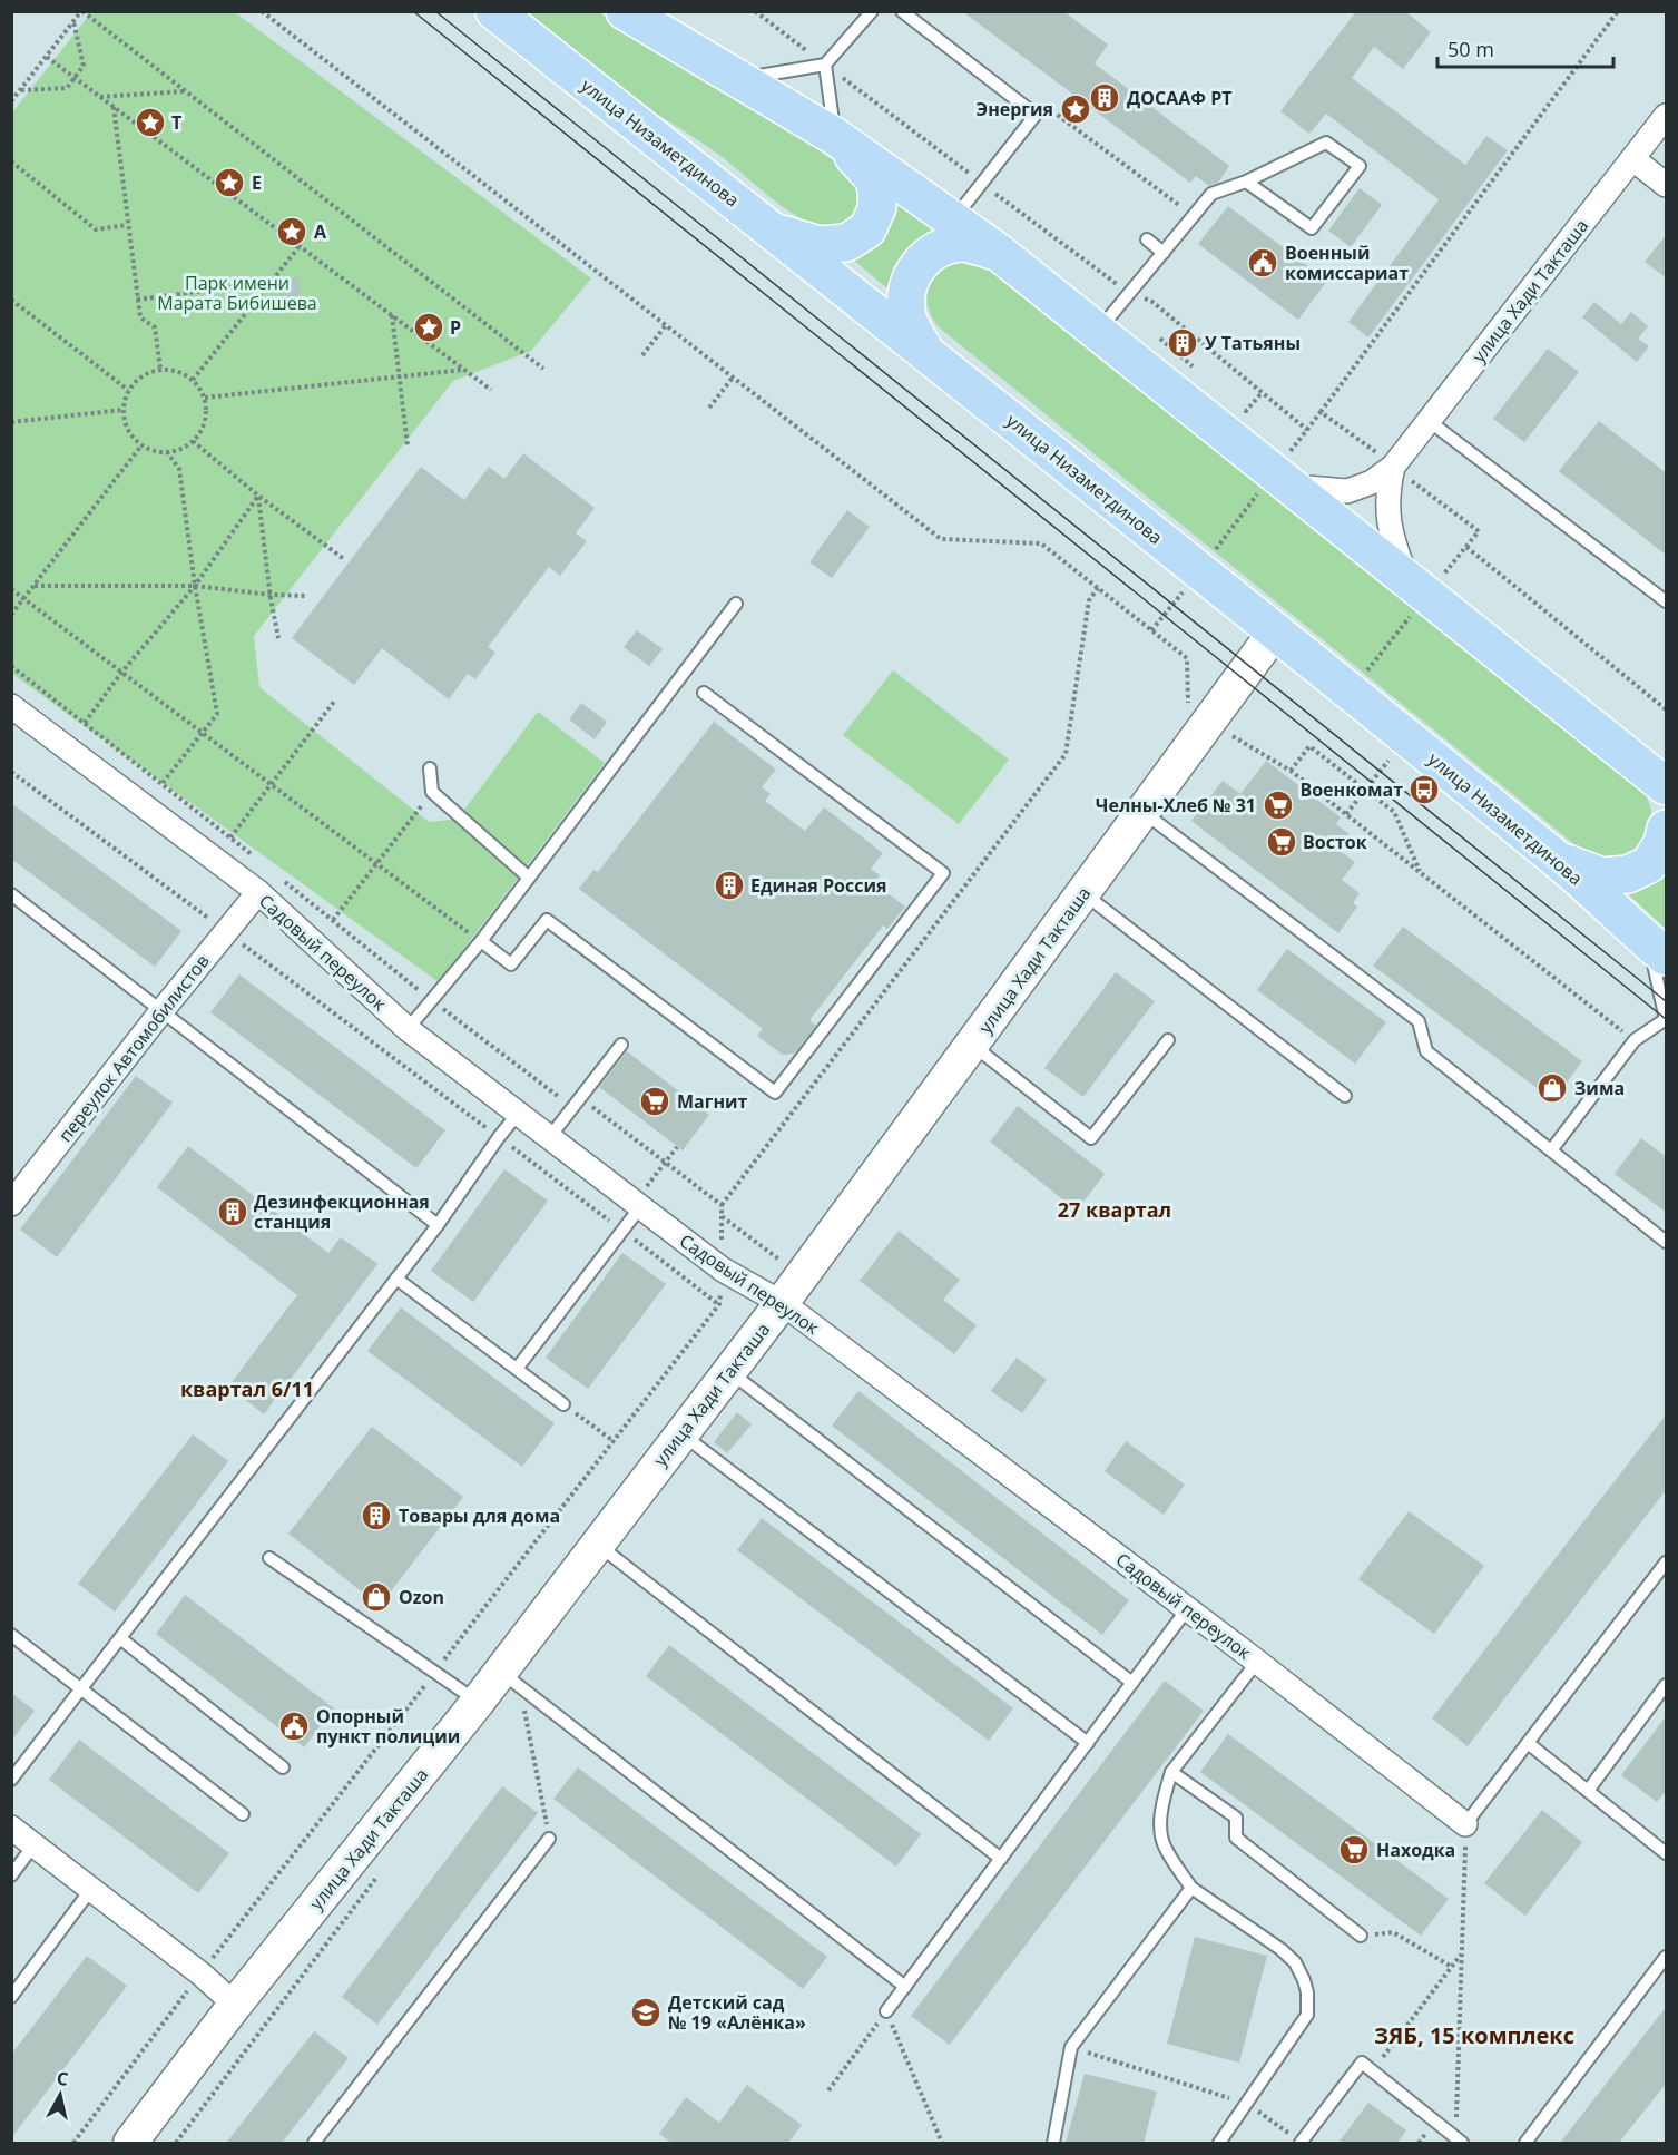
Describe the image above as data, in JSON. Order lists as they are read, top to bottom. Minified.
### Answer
{"streets":{"main road":["улица Низаметдинова","улица Хади Такташа"],"street":["Садовый переулок","переулок Автомобилистов"]},"crossings":[["улица Низаметдинова","улица Хади Такташа"],["улица Хади Такташа","Садовый переулок"],["Садовый переулок","переулок Автомобилистов"]],"districts":["27 квартал","квартал 6/11","ЗЯБ, 15 комплекс"],"parks":["Парк имени Марата Бибишева"],"places":{"building":["ДОСААФ РТ","У Татьяны","Единая Россия","Дезинфекционная станция","Товары для дома"],"place":["Энергия","Т","Е","А","Р"],"public building":["Военный комиссариат","Опорный пункт полиции"],"bus stop":["Военкомат"],"supermarket":["Челны-Хлеб № 31","Восток","Магнит","Находка"],"shop":["Зима","Ozon"],"school or university":["Детский сад № 19 «Алёнка»"]},"scale_bar":"50 m","north":"top"}
